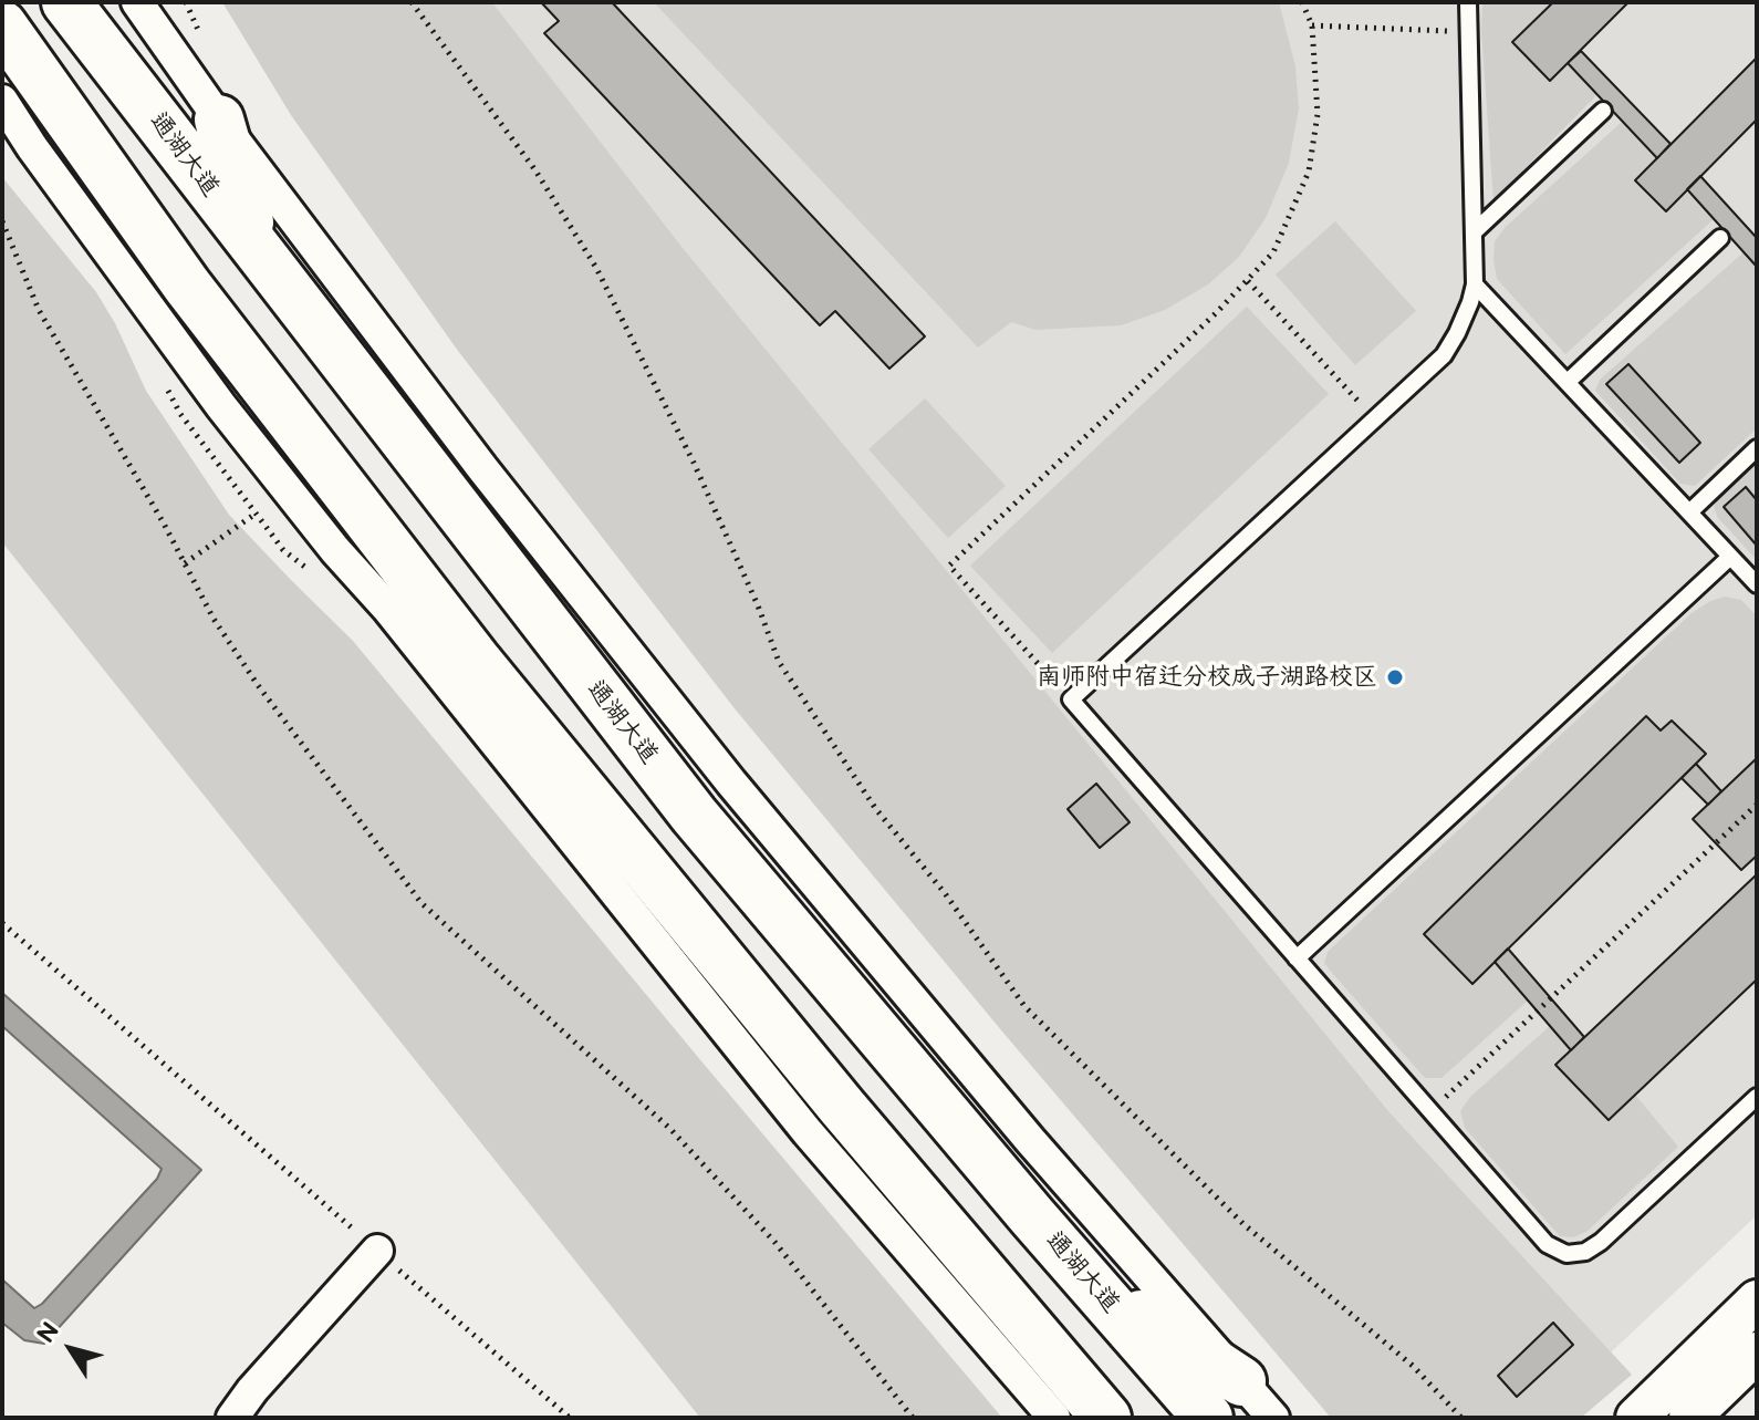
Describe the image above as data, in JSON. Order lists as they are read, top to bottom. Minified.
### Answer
{"streets":{"main road":["通湖大道"]},"places":["南师附中宿迁分校成子湖路校区"],"north":"top left"}
